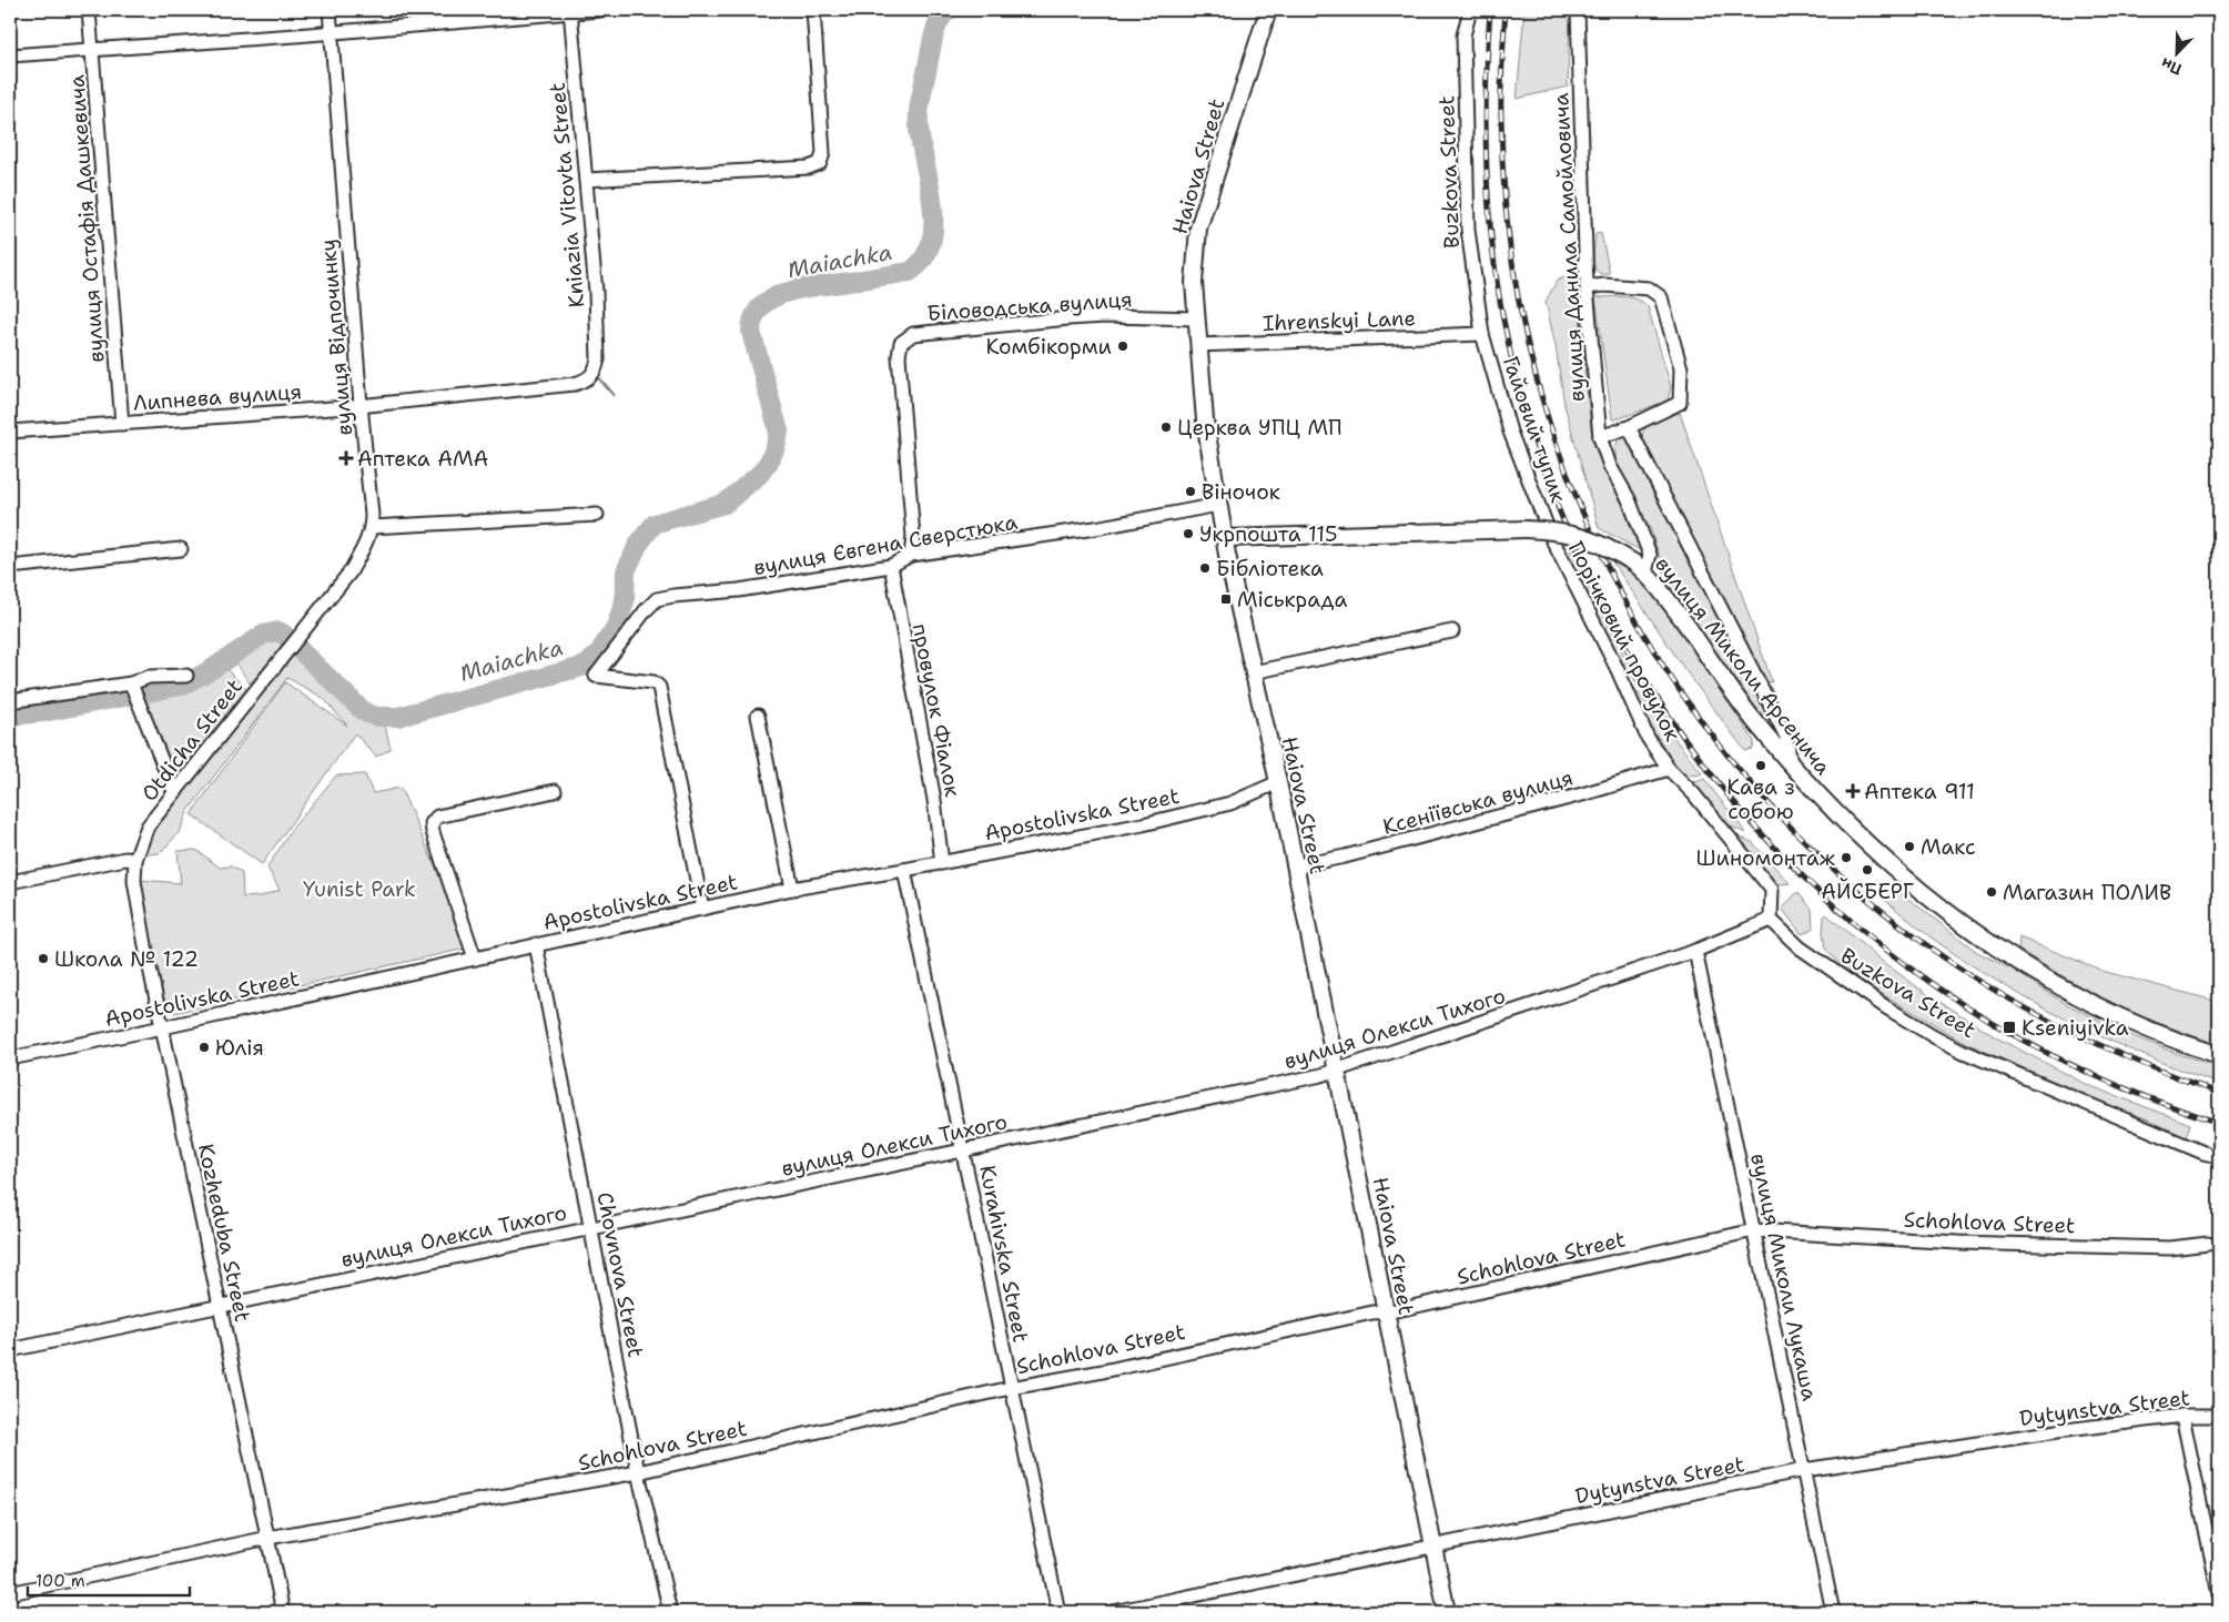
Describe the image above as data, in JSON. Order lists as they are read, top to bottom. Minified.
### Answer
{"streets":{"main road":["Haiova Street","вулиця Миколи Арсенича"],"street":["Buzkova Street","Kniazia Vitovta Street","вулиця Остафія Дашкевича","вулиця Данила Самойловича","Біловодська вулиця","Ihrenskyi Lane","вулиця Відпочинку","Липнева вулиця","Гайовий тупик","вулиця Євгена Сверстюка","Порічковий провулок","провулок Фіалок","Otdicha Street","Ксеніївська вулиця","Apostolivska Street","вулиця Олекси Тихого","Schohlova Street","Kozheduba Street","Kurahivska Street","Chovnova Street","вулиця Миколи Лукаша","Dytynstva Street"]},"crossings":[["Haiova Street","Біловодська вулиця"],["Haiova Street","Ihrenskyi Lane"],["Haiova Street","вулиця Євгена Сверстюка"],["Haiova Street","вулиця Миколи Арсенича"],["Haiova Street","Ксеніївська вулиця"],["Haiova Street","Apostolivska Street"],["Haiova Street","вулиця Олекси Тихого"],["Haiova Street","Schohlova Street"],["Haiova Street","Dytynstva Street"],["Buzkova Street","Ihrenskyi Lane"],["Buzkova Street","Гайовий тупик"],["Buzkova Street","Порічковий провулок"],["Buzkova Street","вулиця Олекси Тихого"],["Kniazia Vitovta Street","Липнева вулиця"],["вулиця Остафія Дашкевича","Липнева вулиця"],["вулиця Данила Самойловича","вулиця Миколи Арсенича"],["Біловодська вулиця","вулиця Євгена Сверстюка"],["Ihrenskyi Lane","Гайовий тупик"],["вулиця Відпочинку","Липнева вулиця"],["вулиця Відпочинку","Otdicha Street"],["Гайовий тупик","Порічковий провулок"],["вулиця Євгена Сверстюка","провулок Фіалок"],["вулиця Євгена Сверстюка","Apostolivska Street"],["Порічковий провулок","Ксеніївська вулиця"],["Порічковий провулок","вулиця Олекси Тихого"],["провулок Фіалок","Apostolivska Street"],["Otdicha Street","Kozheduba Street"],["Apostolivska Street","Kozheduba Street"],["Apostolivska Street","Kurahivska Street"],["Apostolivska Street","Chovnova Street"],["вулиця Олекси Тихого","Kozheduba Street"],["вулиця Олекси Тихого","Kurahivska Street"],["вулиця Олекси Тихого","Chovnova Street"],["вулиця Олекси Тихого","вулиця Миколи Лукаша"],["Schohlova Street","Kozheduba Street"],["Schohlova Street","Kurahivska Street"],["Schohlova Street","Chovnova Street"],["Schohlova Street","вулиця Миколи Лукаша"],["вулиця Миколи Лукаша","Dytynstva Street"]],"water":["Maiachka"],"parks":["Yunist Park"],"places":{"other":["Комбікорми","Церква УПЦ МП","Віночок","Укрпошта 115","Бібліотека","Кава з собою","Макс","Шиномонтаж","АЙСБЕРГ","Магазин ПОЛИВ","Школа № 122","Юлія"],"health":["Аптека АМА","Аптека 911"],"transit":["Міськрада","Kseniyivka"]},"scale_bar":"100 m","north":"bottom left"}
